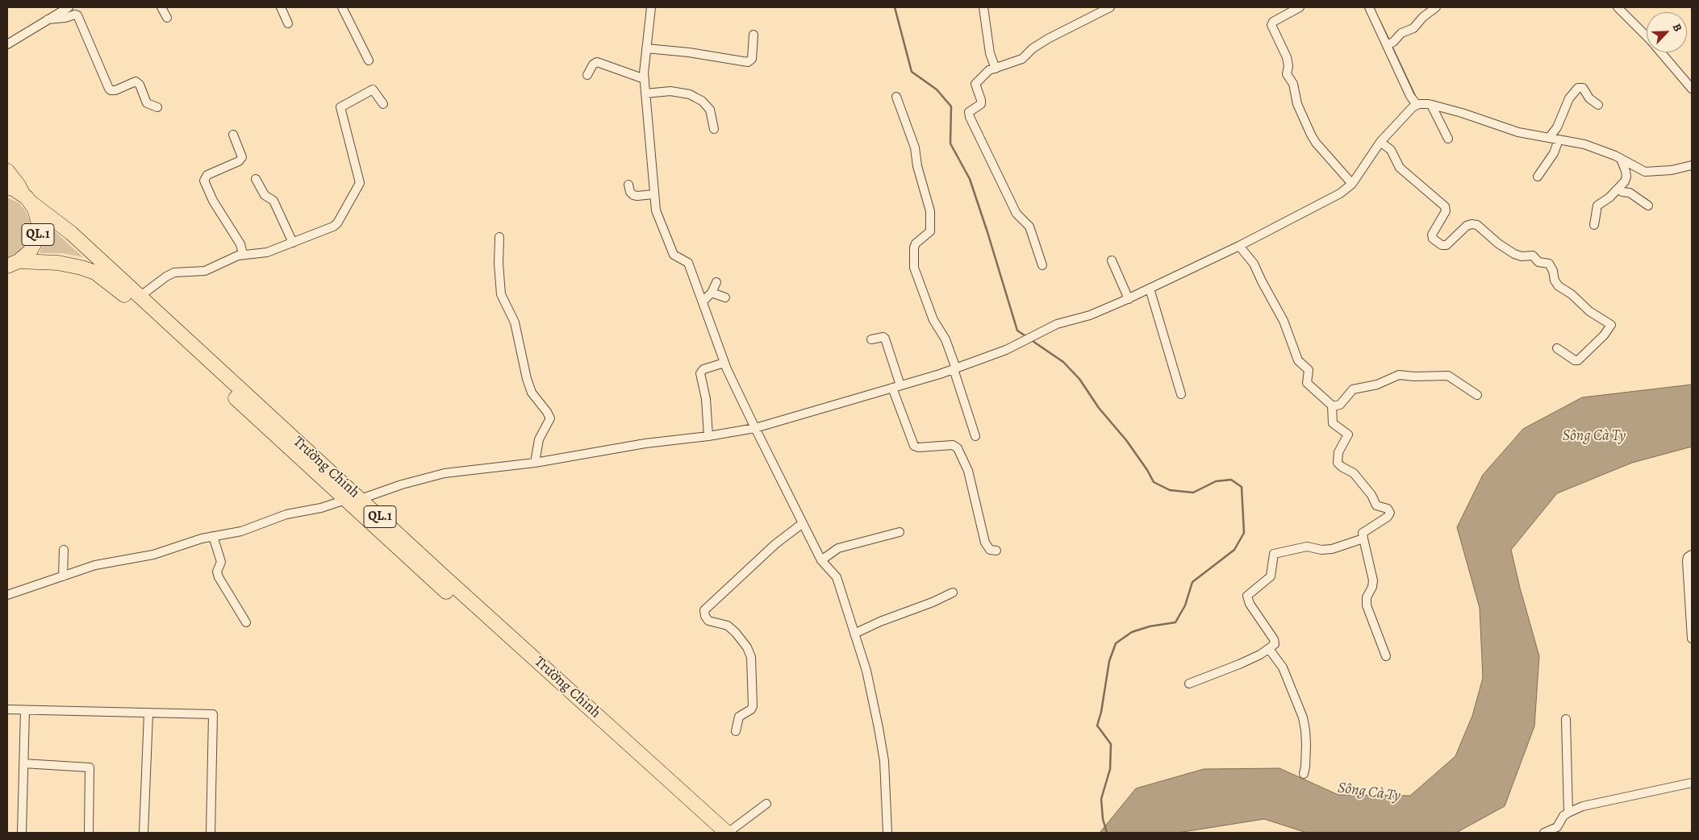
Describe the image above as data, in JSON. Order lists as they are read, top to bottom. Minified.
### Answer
{"streets":{"highway":["QL.1","Trường Chinh"]},"crossings":[["QL.1","Trường Chinh"]],"water":["Sông Cà Ty"],"north":"top right"}
